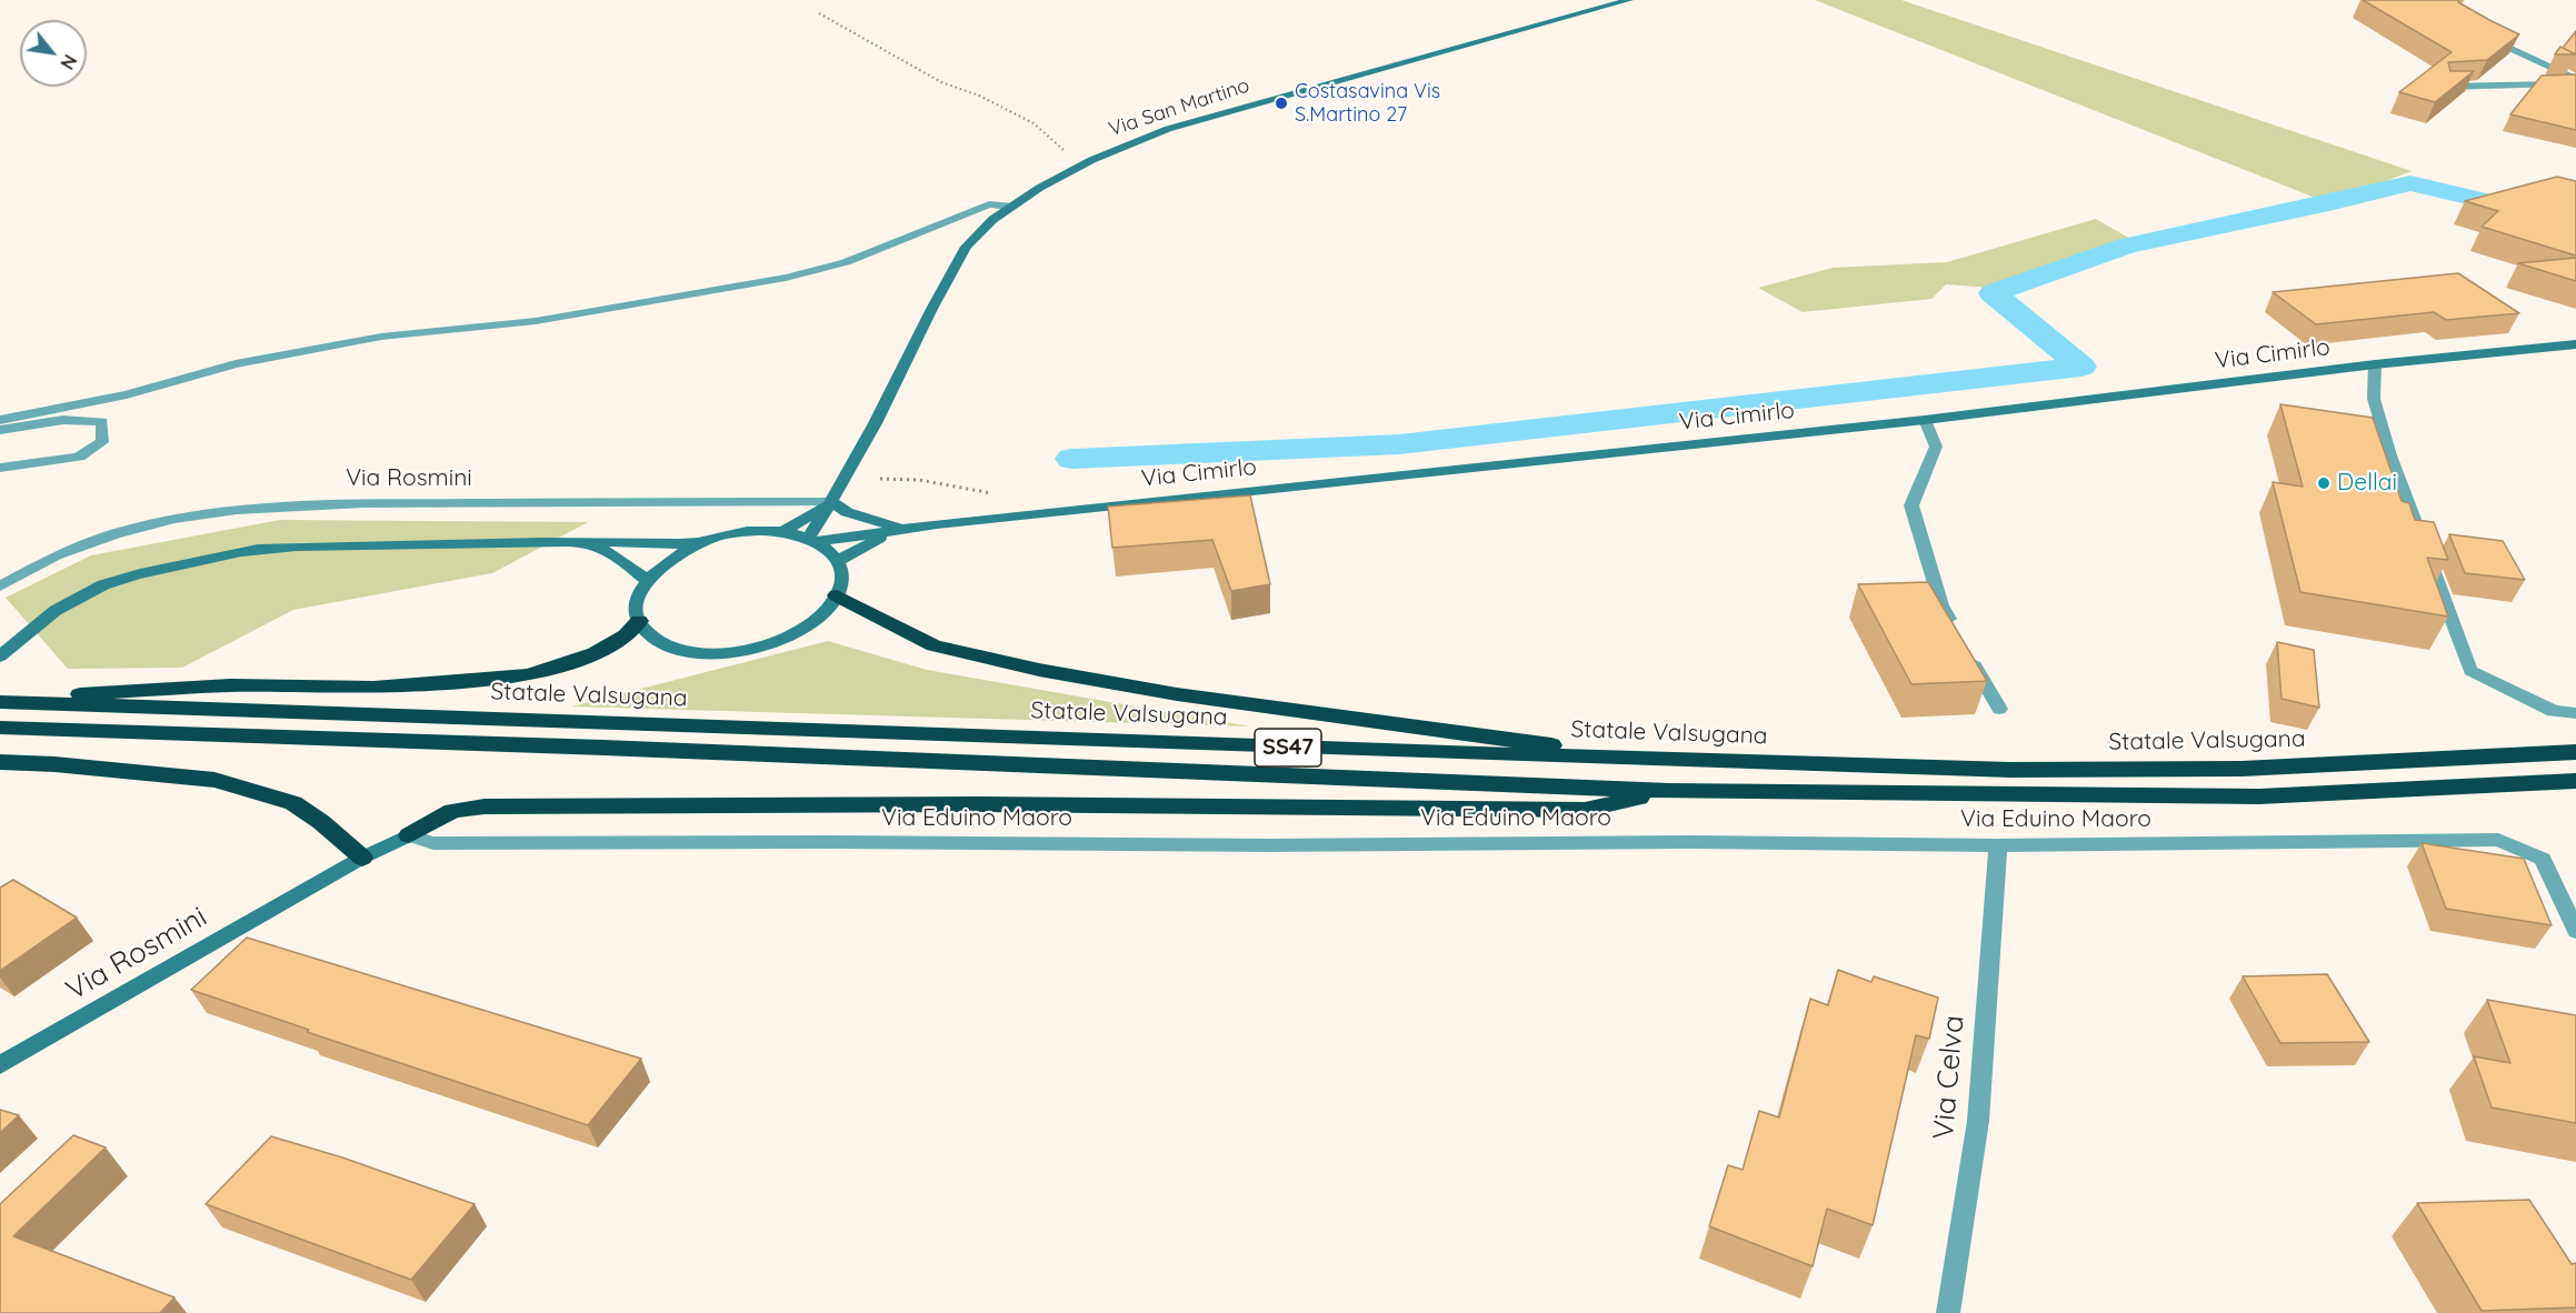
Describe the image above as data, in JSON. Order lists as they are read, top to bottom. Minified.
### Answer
{"streets":{"highway":["Statale Valsugana","SS47"],"street":["Via San Martino","Via Cimirlo","Via Rosmini","Via Eduino Maoro","Via Celva"]},"crossings":[["Via San Martino","Via Cimirlo"],["Via San Martino","Via Rosmini"],["Via Rosmini","Via Eduino Maoro"],["Via Eduino Maoro","Via Celva"]],"places":["Costasavina Vis S.Martino 27","Dellai"],"north":"bottom right"}
